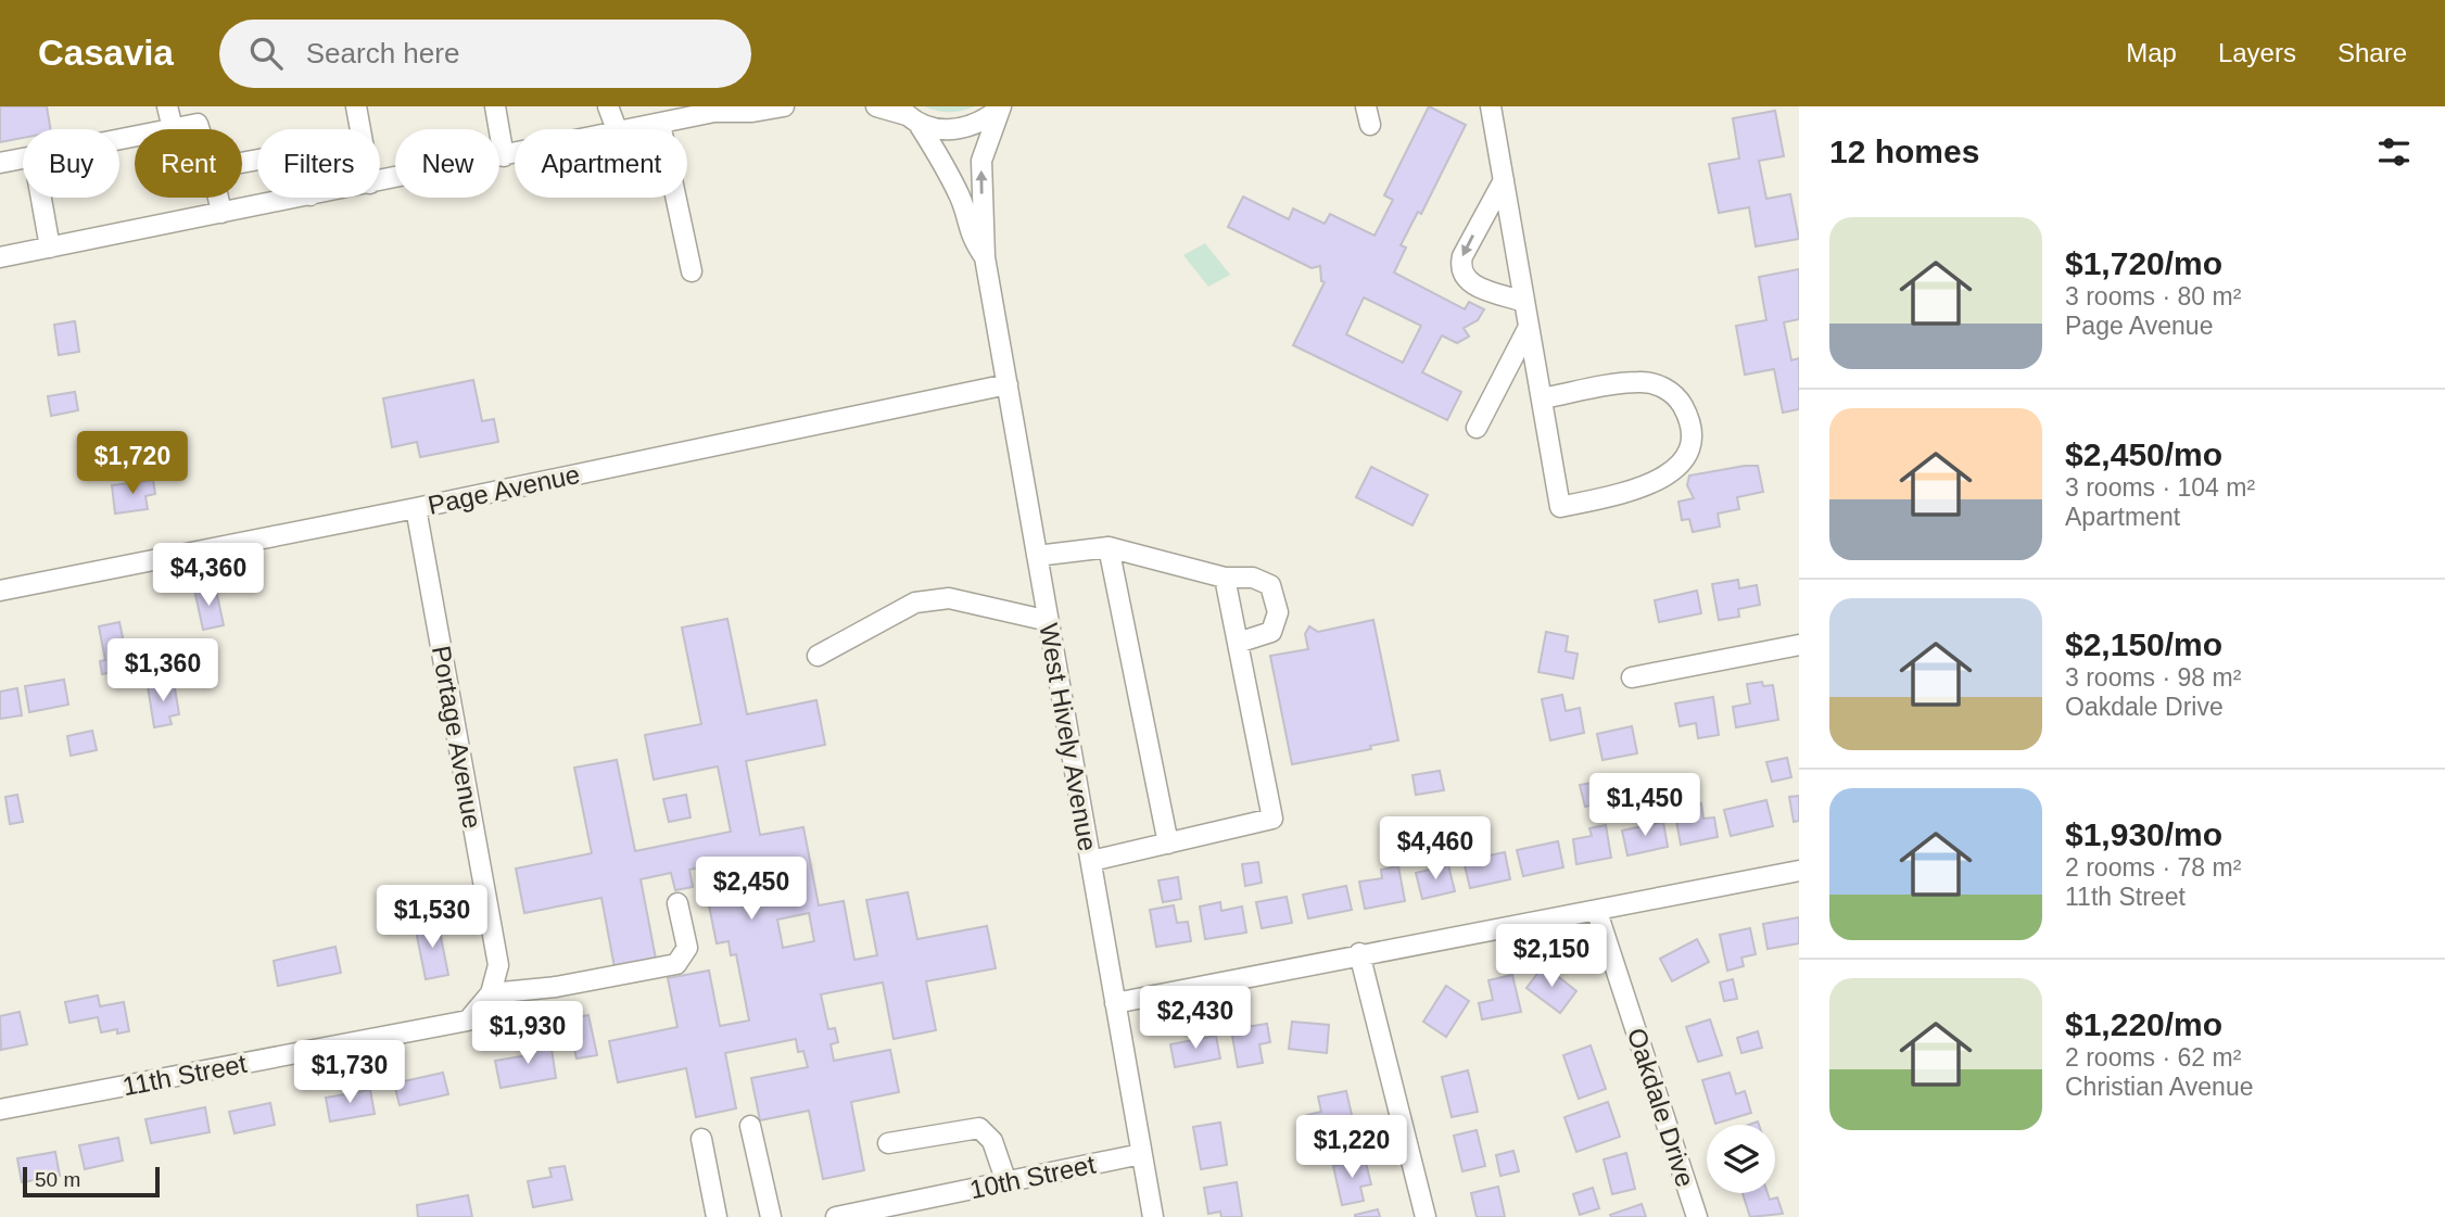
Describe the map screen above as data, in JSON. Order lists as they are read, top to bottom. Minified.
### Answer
{"streets":{"street":["Page Avenue","Portage Avenue","West Hively Avenue","11th Street","Oakdale Drive","10th Street"]},"crossings":[["Page Avenue","Portage Avenue"],["Page Avenue","West Hively Avenue"],["Portage Avenue","11th Street"],["West Hively Avenue","10th Street"]],"scale_bar":"50 m","page":{"header":"Casavia","search":"Search here","nav":["Map","Layers","Share"],"heading":"12 homes","chip":["Buy","Rent","Filters","New","Apartment"],"list":[{"name":"$1,720/mo","note":"3 rooms · 80 m² · Page Avenue"},{"name":"$2,450/mo","note":"3 rooms · 104 m² · Apartment"},{"name":"$2,150/mo","note":"3 rooms · 98 m² · Oakdale Drive"},{"name":"$1,930/mo","note":"2 rooms · 78 m² · 11th Street"},{"name":"$1,220/mo","note":"2 rooms · 62 m² · Christian Avenue"}],"price":["$1,720","$4,360","$1,360","$1,450","$4,460","$2,450","$1,530","$2,150","$2,430","$1,930","$1,730","$1,220"],"scale":"50 m"}}
